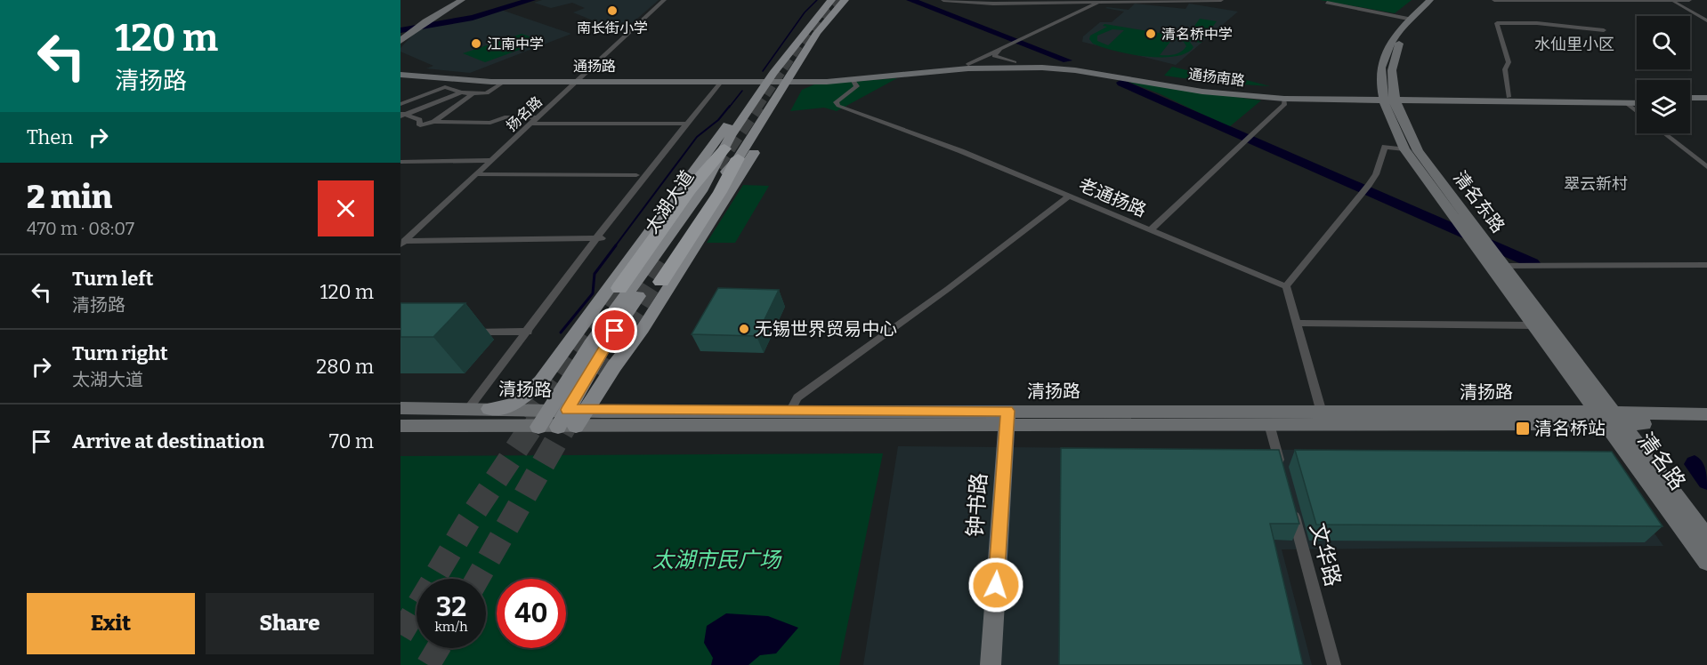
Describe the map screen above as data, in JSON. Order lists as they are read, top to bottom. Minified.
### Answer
{"streets":{"main road":["通扬路","通扬南路","太湖大道","清名东路","清扬路","清名路","钟书路"],"street":["扬名路","老通扬路","文华路"]},"crossings":[["通扬路","通扬南路"],["通扬路","扬名路"],["通扬路","太湖大道"],["通扬南路","老通扬路"],["通扬南路","太湖大道"],["通扬南路","清名东路"],["太湖大道","清扬路"],["清名东路","清扬路"],["清名东路","清名路"],["清扬路","清名路"],["清扬路","钟书路"]],"districts":["水仙里小区","翠云新村"],"parks":["太湖市民广场"],"places":{"other":["南长街小学","清名桥中学","江南中学","无锡世界贸易中心"],"transit":["清名桥站"]},"page":{"turn":["120 m","清扬路"],"then":"Then","heading":["2 min","470 m · 08:07"],"list":[{"name":"Turn left","note":"清扬路","value":"120 m"},{"name":"Turn right","note":"太湖大道","value":"280 m"},{"name":"Arrive at destination","value":"70 m"}],"speed":"32 km/h","limit":"40","buttons":["Exit","Share"]}}
